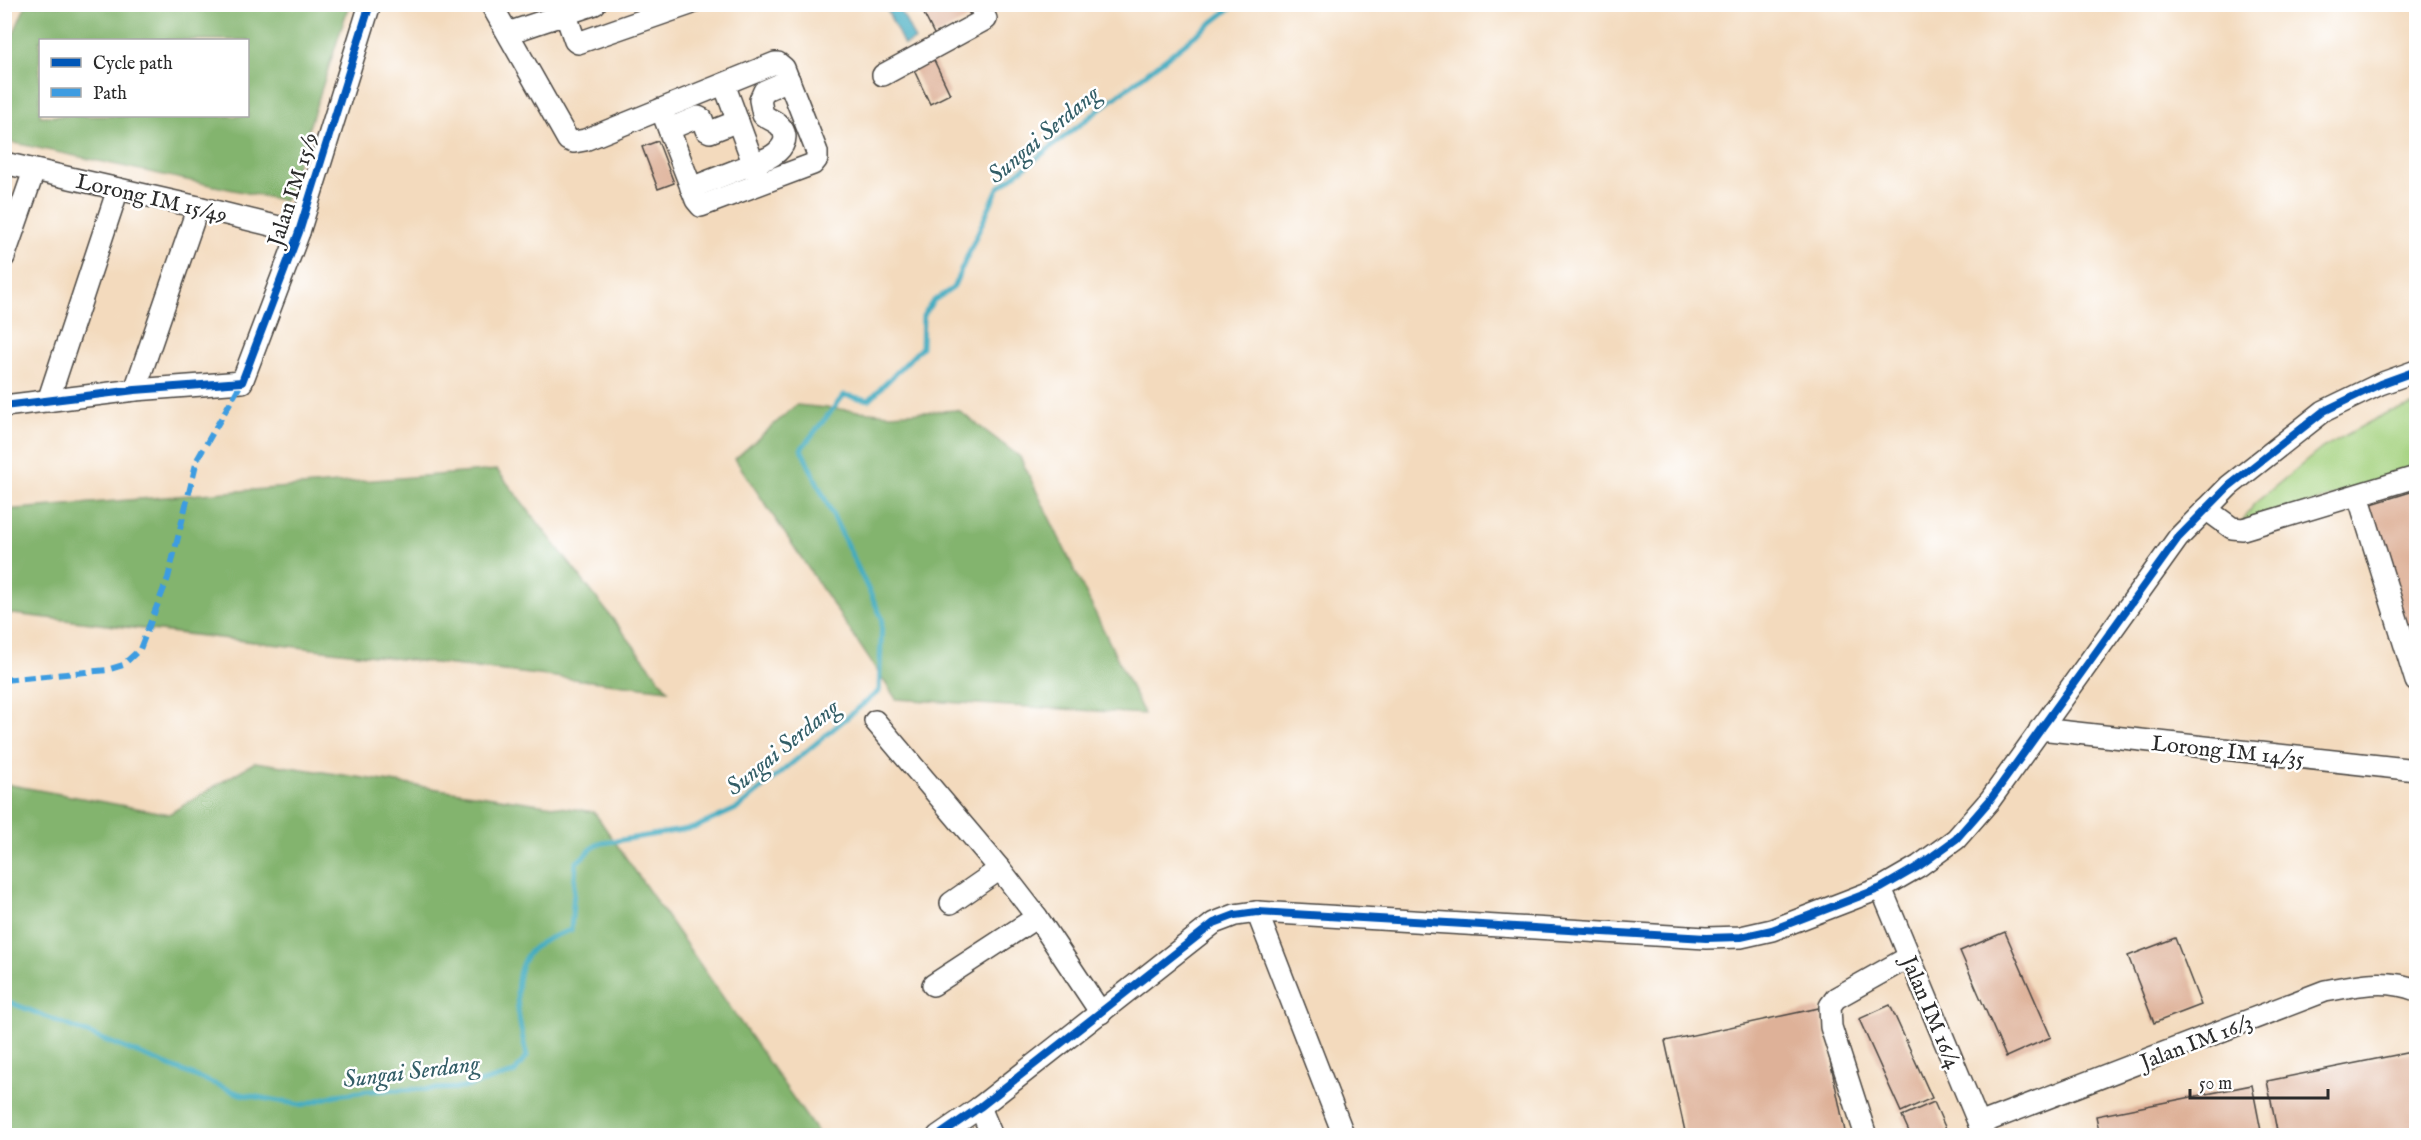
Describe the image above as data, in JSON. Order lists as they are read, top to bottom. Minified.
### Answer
{"streets":{"street":["Jalan IM 15/9","Lorong IM 15/49","Lorong IM 14/35","Jalan IM 16/4","Jalan IM 16/3"]},"crossings":[["Jalan IM 15/9","Lorong IM 15/49"],["Jalan IM 16/4","Jalan IM 16/3"]],"water":["Sungai Serdang"],"legend":["Cycle path","Path"],"scale_bar":"50 m"}
